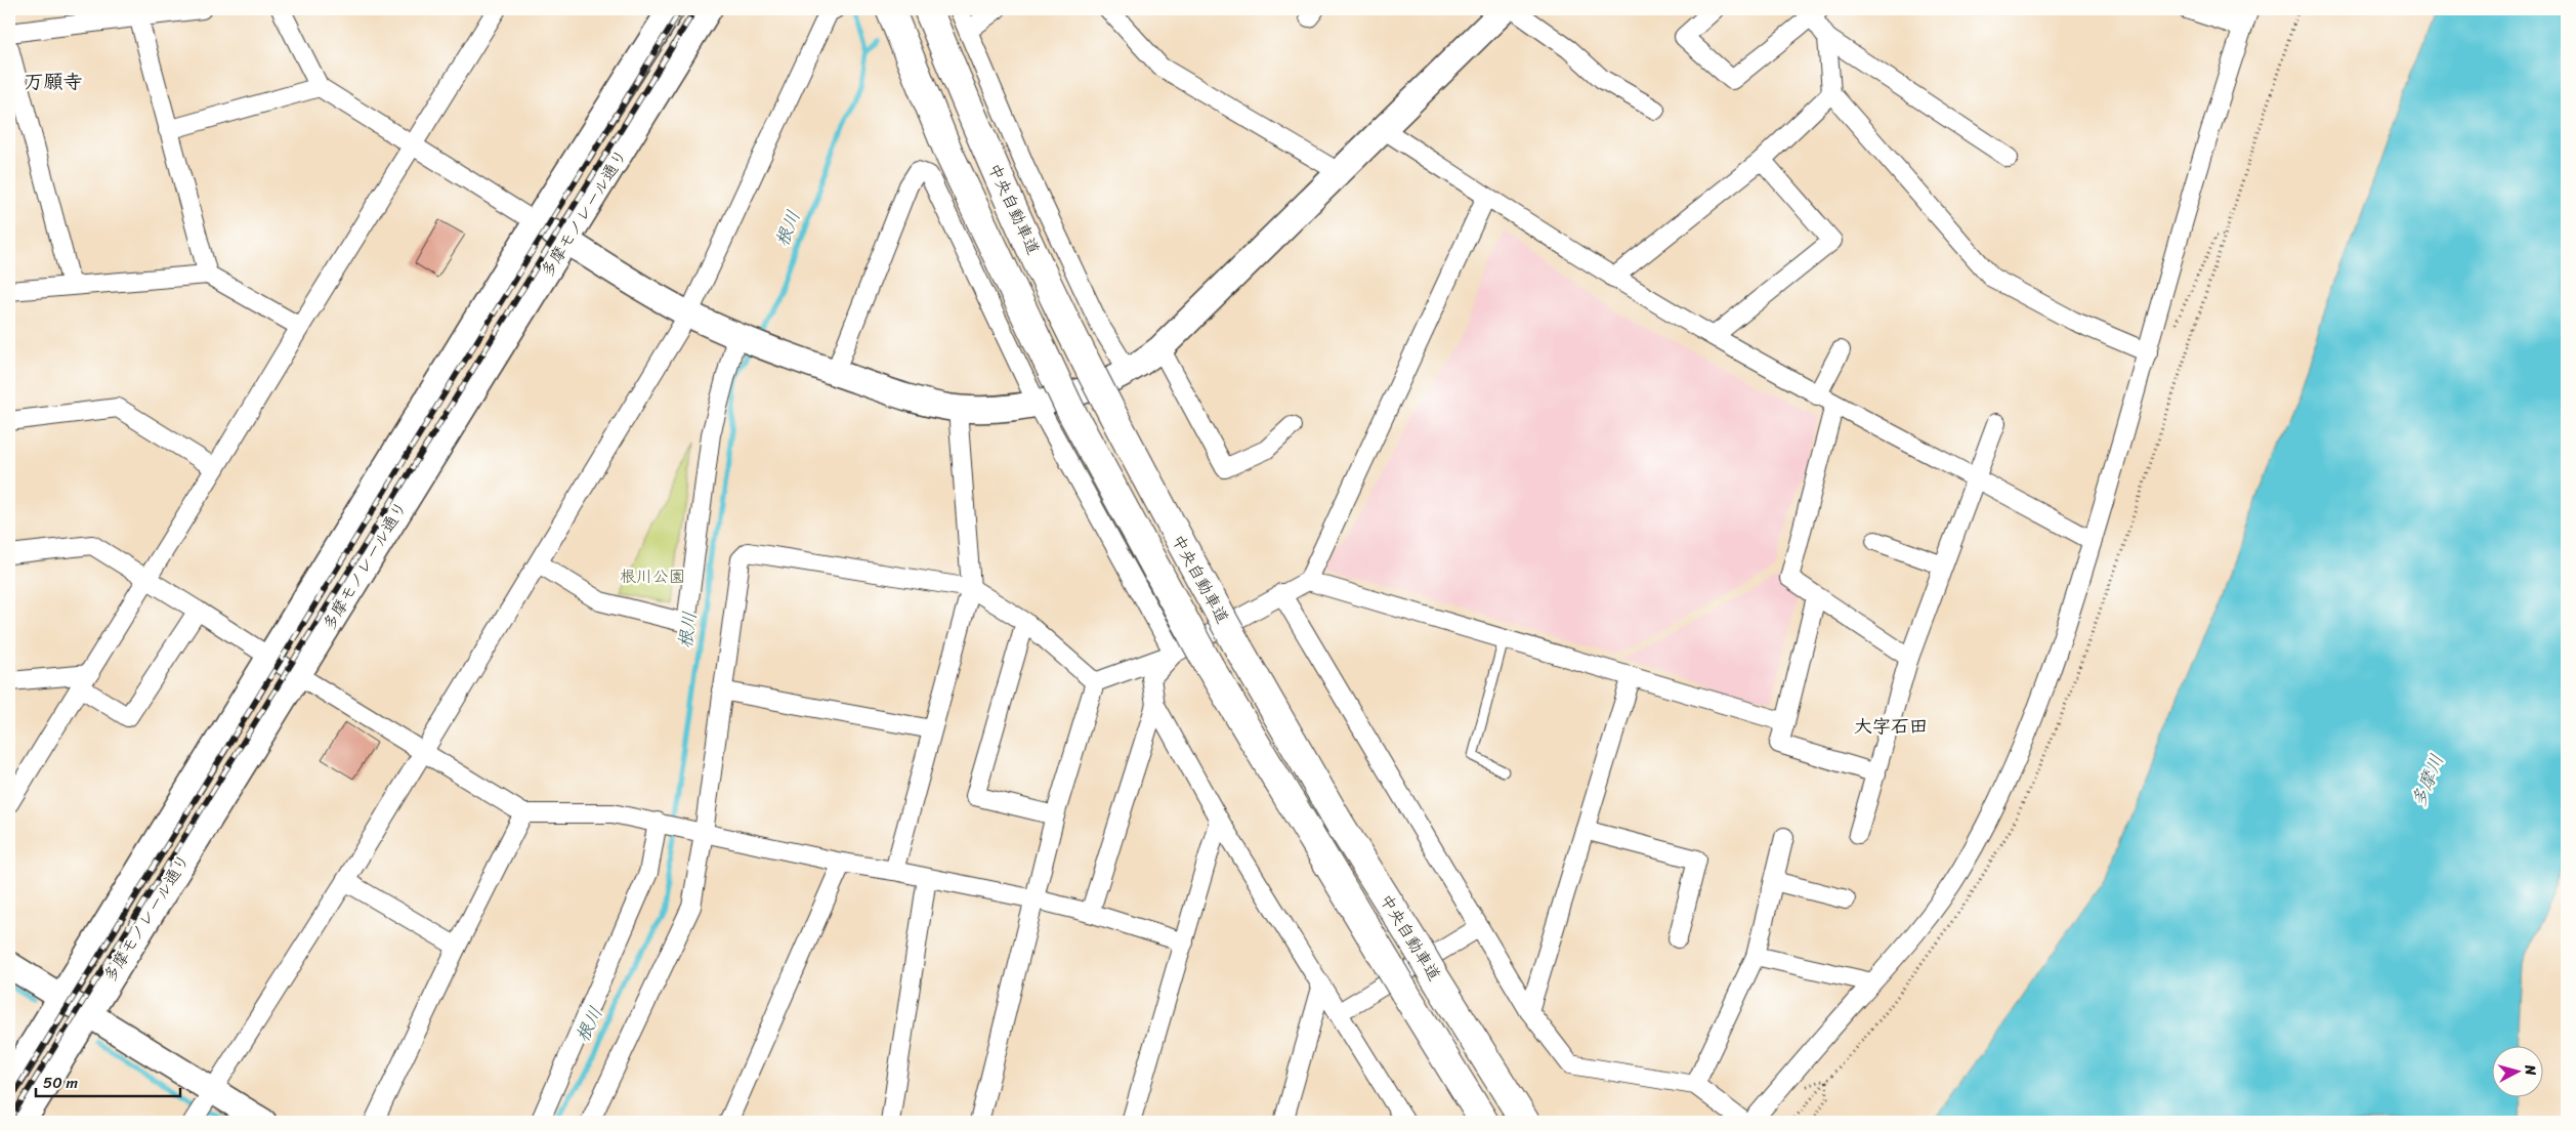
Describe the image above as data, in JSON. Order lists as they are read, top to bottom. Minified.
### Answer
{"streets":{"highway":["中央自動車道"],"main road":["多摩モノレール通り"]},"districts":["万願寺","大字石田"],"water":["根川","多摩川"],"parks":["根川公園"],"scale_bar":"50 m","north":"right"}
